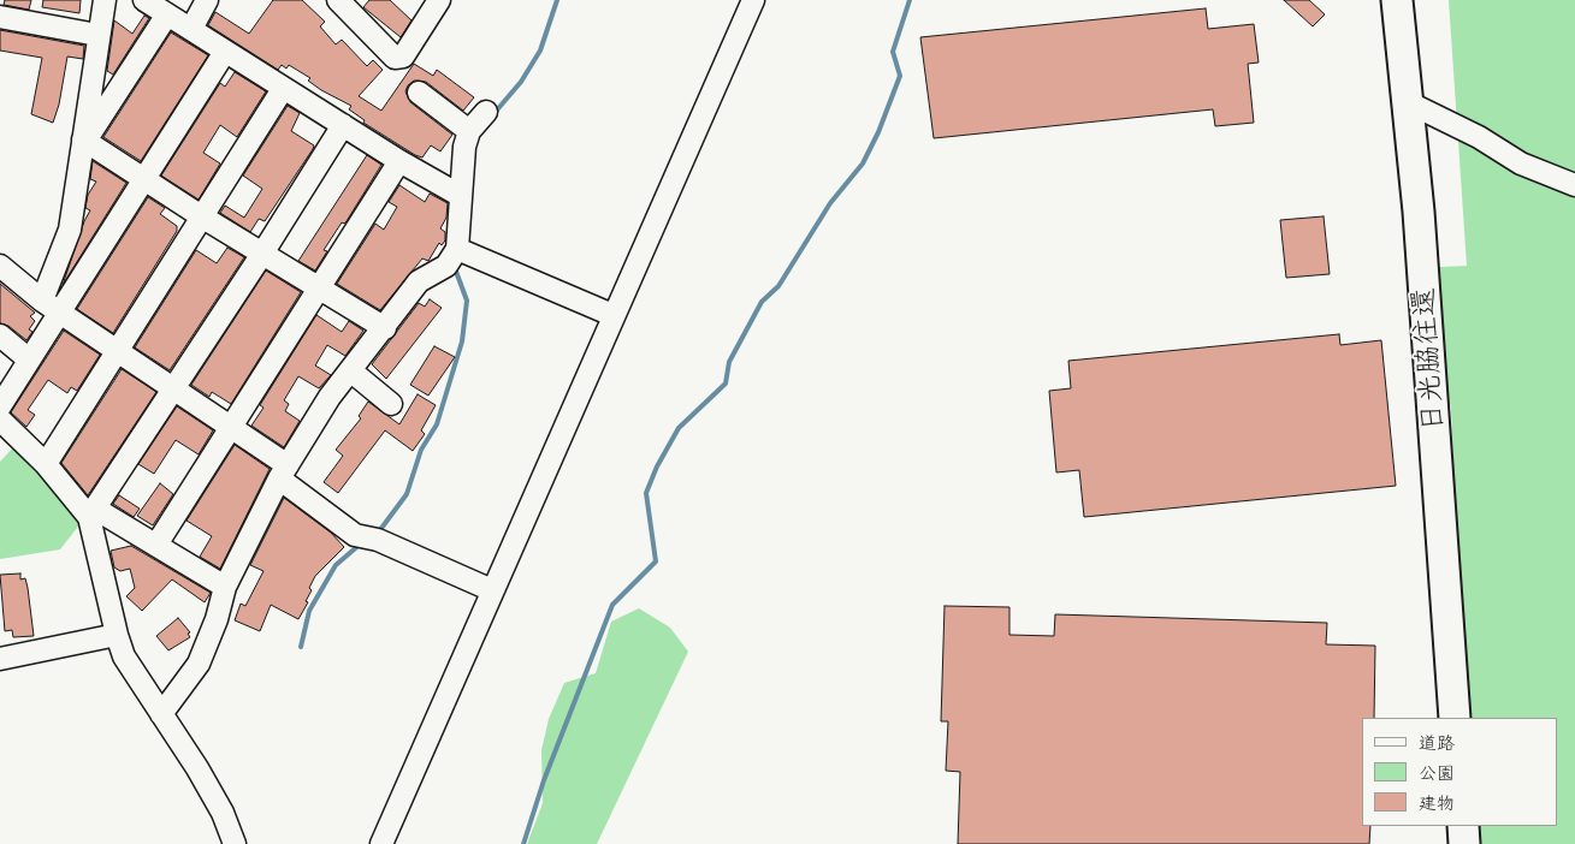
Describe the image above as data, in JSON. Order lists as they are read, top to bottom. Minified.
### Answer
{"streets":{"highway":["日光脇往還"]},"legend":["道路","公園","建物"]}
